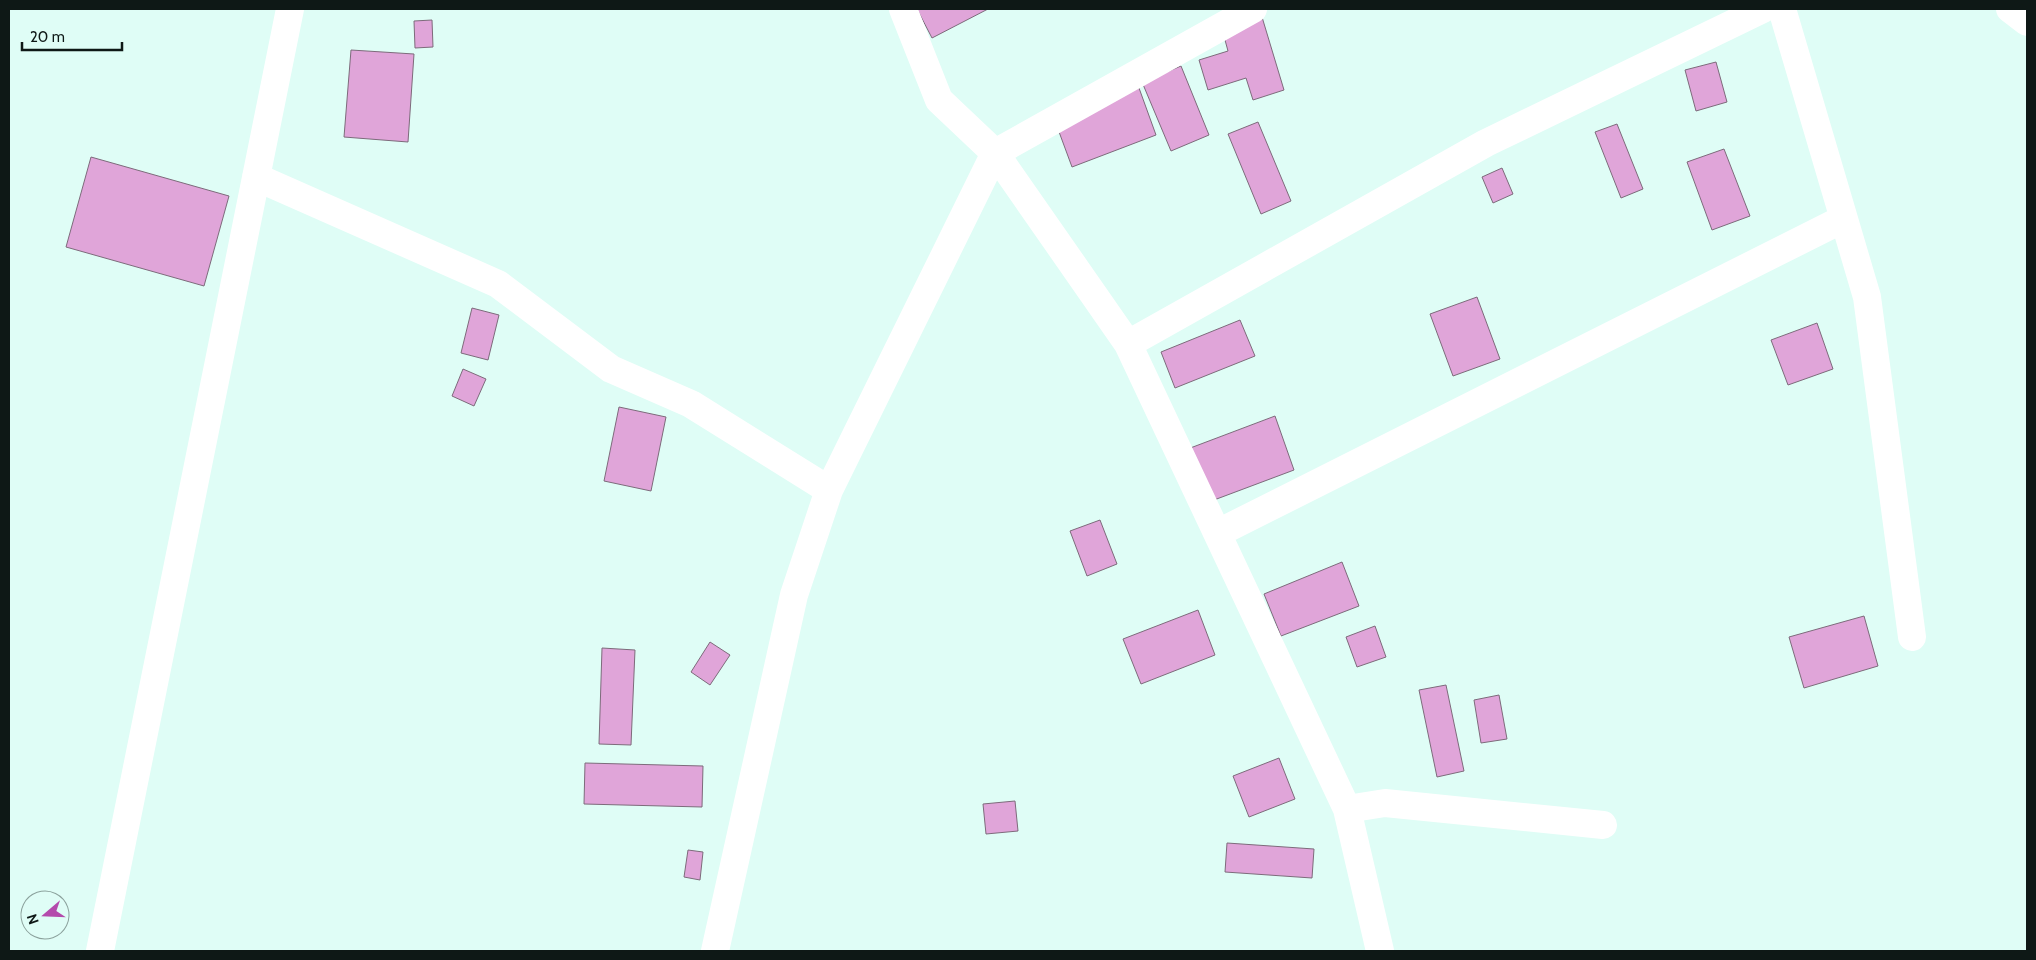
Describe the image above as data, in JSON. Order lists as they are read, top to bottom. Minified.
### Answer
{"scale_bar":"20 m","north":"left"}
